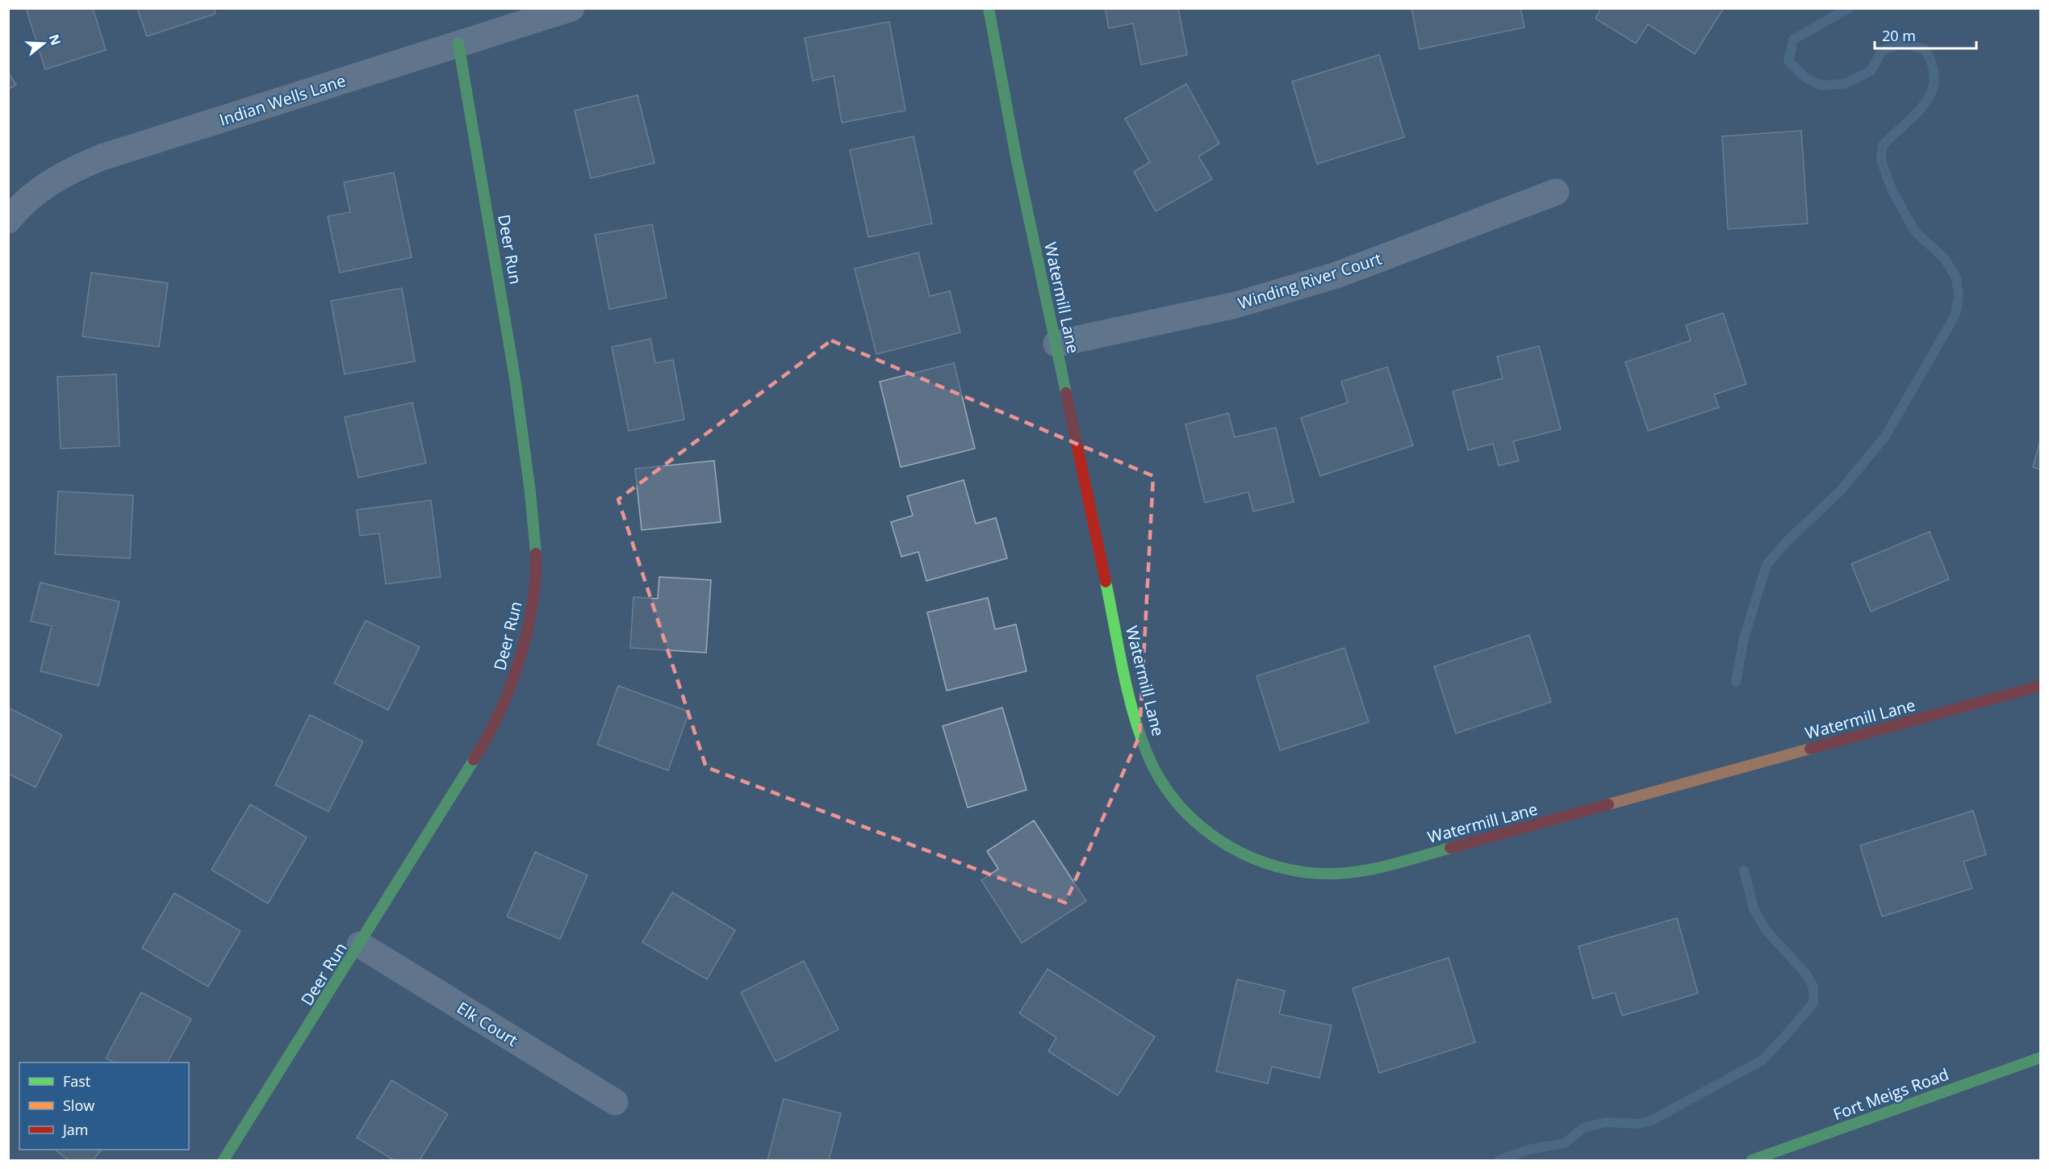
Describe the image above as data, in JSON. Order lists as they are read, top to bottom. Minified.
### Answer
{"streets":{"street":["Indian Wells Lane","Deer Run","Winding River Court","Watermill Lane","Elk Court","Fort Meigs Road"]},"crossings":[["Indian Wells Lane","Deer Run"],["Deer Run","Elk Court"],["Winding River Court","Watermill Lane"]],"legend":["Fast","Slow","Jam"],"scale_bar":"20 m","north":"right"}
